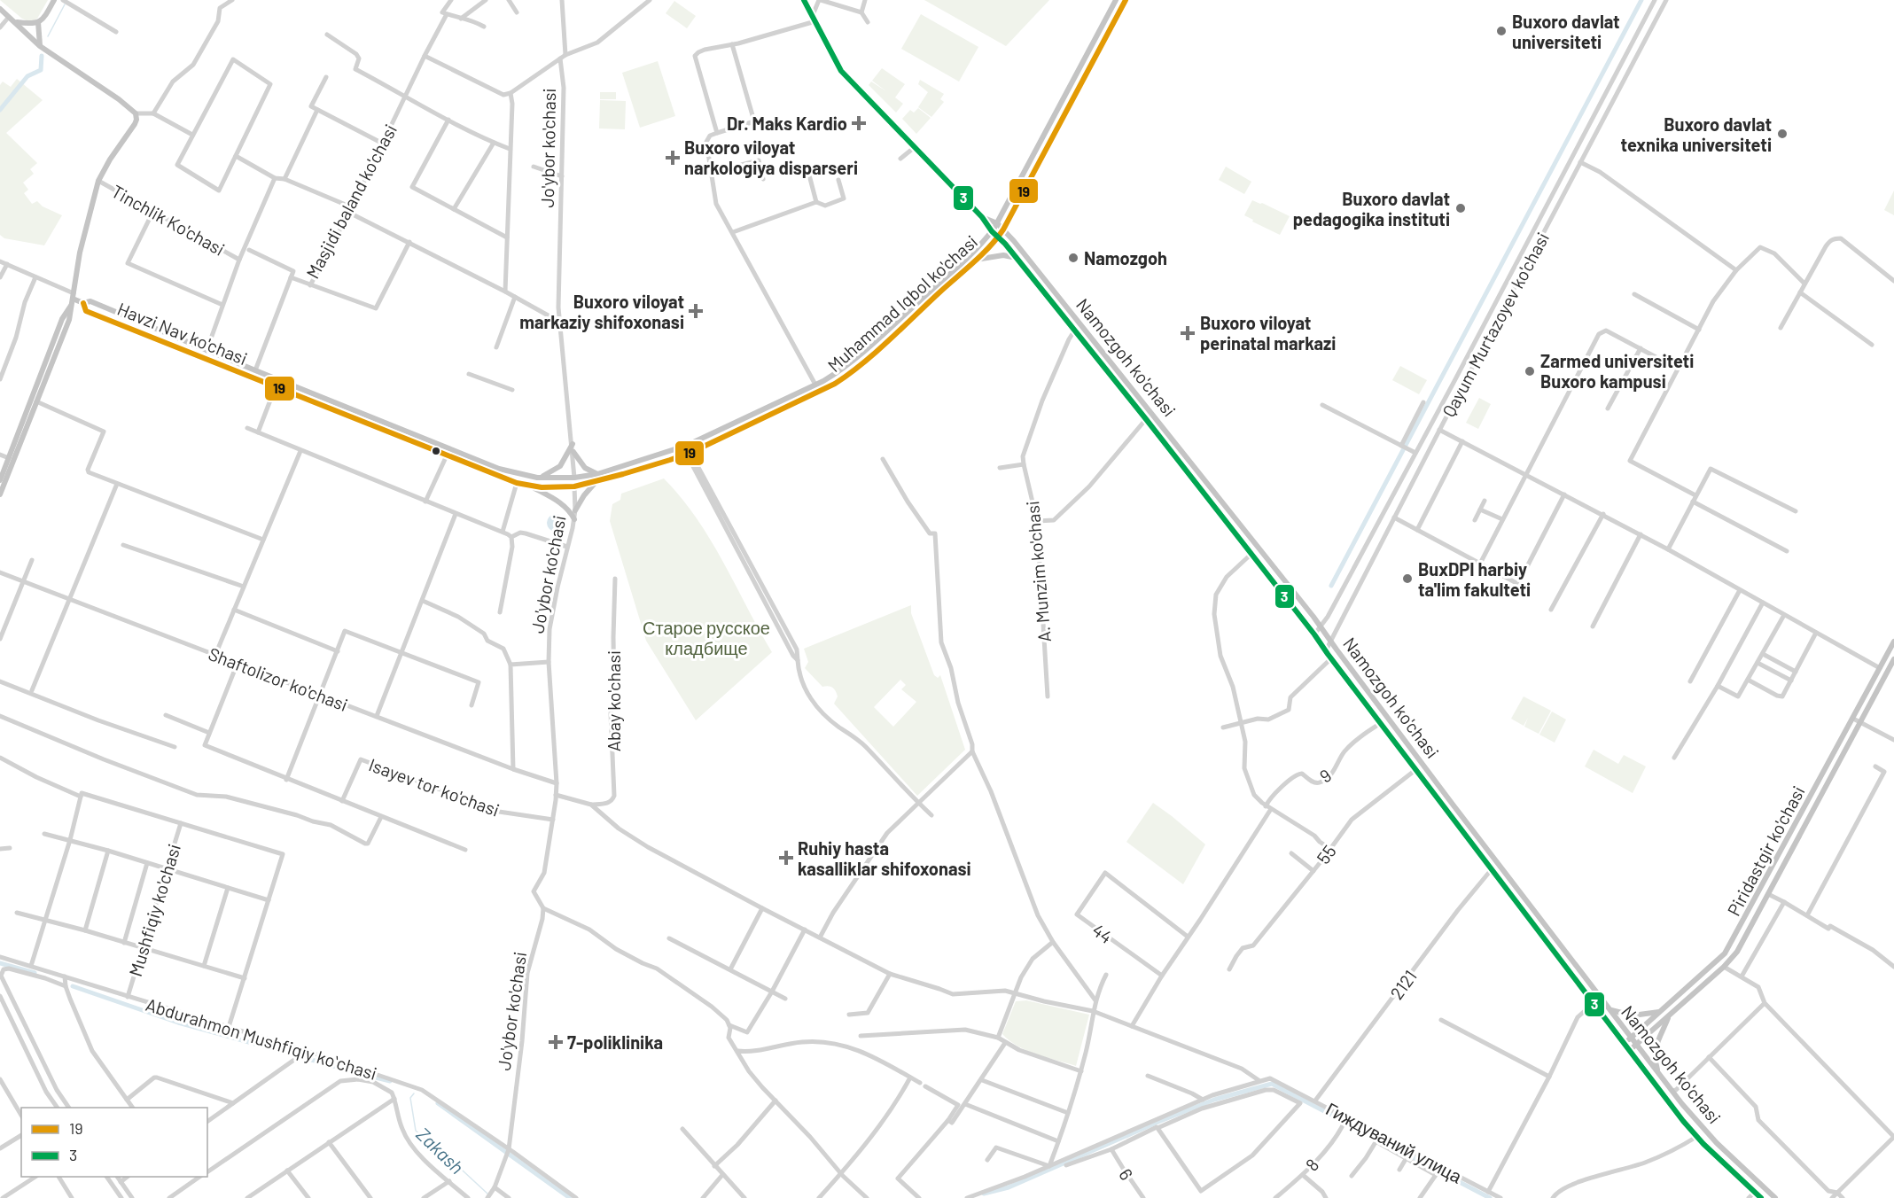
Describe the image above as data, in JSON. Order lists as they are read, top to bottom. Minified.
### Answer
{"streets":{"main road":["Jo'ybor ko'chasi","Muhammad Iqbol ko'chasi","Havzi Nav ko'chasi","Namozgoh ko'chasi","Piridastgir ko'chasi"],"street":["Masjidi baland ko'chasi","Tinchlik Ko'chasi","Qayum Murtazoyev ko'chasi","A. Munzim ko'chasi","Shaftolizor ko'chasi","Abay ko'chasi","9","Isayev tor ko'chasi","55","Mushfiqiy ko'chasi","44","2121","Abdurahmon Mushfiqiy koʻchasi","Гиждуваний улица","8","6"]},"crossings":[["Jo'ybor ko'chasi","Muhammad Iqbol ko'chasi"],["Jo'ybor ko'chasi","Havzi Nav ko'chasi"],["Jo'ybor ko'chasi","Shaftolizor ko'chasi"],["Jo'ybor ko'chasi","Isayev tor ko'chasi"],["Jo'ybor ko'chasi","Abdurahmon Mushfiqiy koʻchasi"],["Masjidi baland ko'chasi","Havzi Nav ko'chasi"],["Muhammad Iqbol ko'chasi","Havzi Nav ko'chasi"],["Muhammad Iqbol ko'chasi","Namozgoh ko'chasi"],["Qayum Murtazoyev ko'chasi","Namozgoh ko'chasi"],["Namozgoh ko'chasi","A. Munzim ko'chasi"],["Namozgoh ko'chasi","9"],["Namozgoh ko'chasi","Piridastgir ko'chasi"],["Namozgoh ko'chasi","55"],["Namozgoh ko'chasi","2121"],["9","44"],["Mushfiqiy ko'chasi","Abdurahmon Mushfiqiy koʻchasi"],["2121","Гиждуваний улица"],["Гиждуваний улица","8"]],"water":["Zakash"],"parks":["Старое русское кладбище"],"places":{"other":["Buxoro davlat universiteti","Buxoro davlat texnika universiteti","Buxoro davlat pedagogika instituti","Namozgoh","Zarmed universiteti Buxoro kampusi","BuxDPI harbiy ta'lim fakulteti"],"health":["Dr. Maks Kardio","Buxoro viloyat narkologiya disparseri","Buxoro viloyat markaziy shifoxonasi","Buxoro viloyat perinatal markazi","Ruhiy hasta kasalliklar shifoxonasi","7-poliklinika"]},"lines":["transit line 19","transit line 3"],"legend":["19","3"]}
